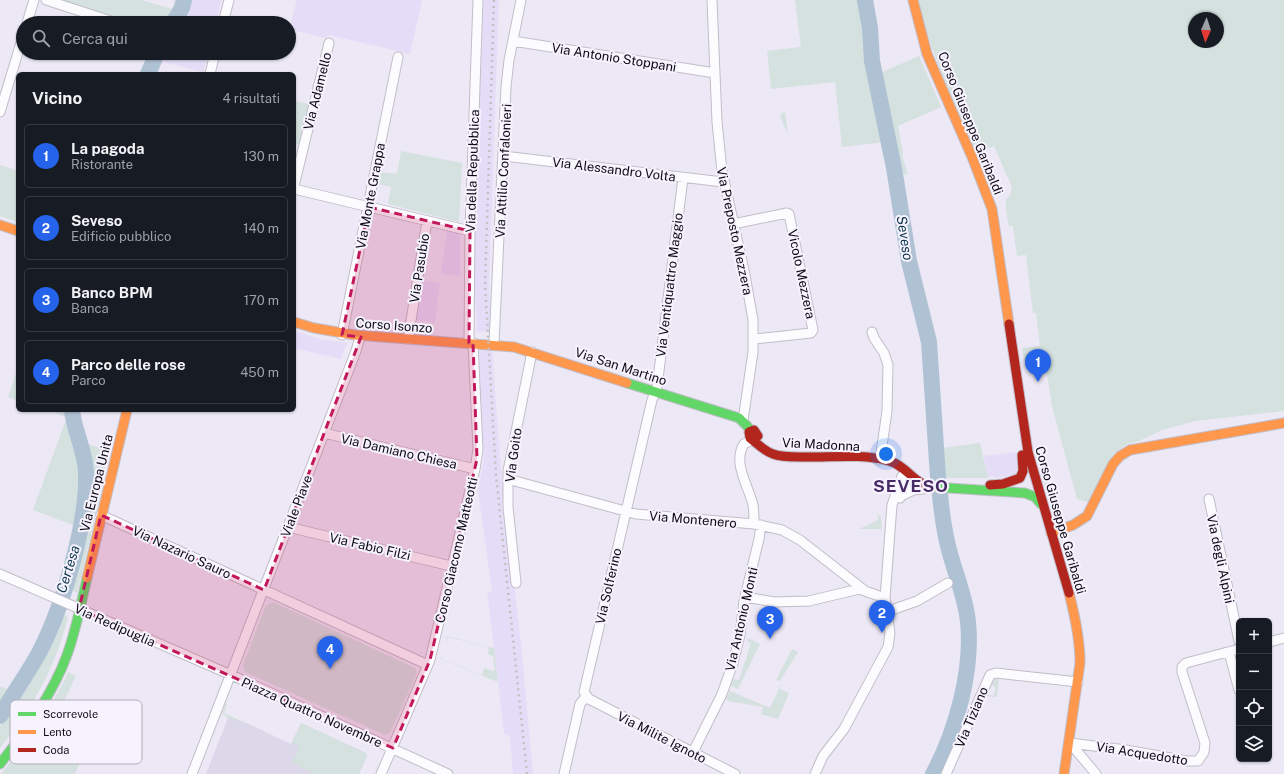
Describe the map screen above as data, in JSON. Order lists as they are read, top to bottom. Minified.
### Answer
{"streets":{"street":["Via Antonio Stoppani","Via Adamello","Corso Giuseppe Garibaldi","Via Alessandro Volta","Via della Repubblica","Via Attilio Confalonieri","Via Monte Grappa","Via Preposto Mezzera","Via Pasubio","Vicolo Mezzera","Via Ventiquattro Maggio","Corso Isonzo","Via San Martino","Via Madonna","Via Damiano Chiesa","Via Goito","Via Europa Unita","Viale Piave","Via Montenero","Via Fabio Filzi","Corso Giacomo Matteotti","Via Nazario Sauro","Via degli Alpini","Via Solferino","Via Antonio Monti","Via Redipuglia","Piazza Quattro Novembre","Via Tiziano","Via Milite Ignoto","Via Acquedotto"]},"crossings":[["Via Antonio Stoppani","Via Attilio Confalonieri"],["Via Antonio Stoppani","Via Preposto Mezzera"],["Corso Giuseppe Garibaldi","Via Tiziano"],["Corso Giuseppe Garibaldi","Via Acquedotto"],["Via Alessandro Volta","Via Attilio Confalonieri"],["Via Alessandro Volta","Via Preposto Mezzera"],["Via Alessandro Volta","Via Ventiquattro Maggio"],["Via della Repubblica","Corso Isonzo"],["Via della Repubblica","Corso Giacomo Matteotti"],["Via Attilio Confalonieri","Corso Isonzo"],["Via Attilio Confalonieri","Via San Martino"],["Via Monte Grappa","Corso Isonzo"],["Via Preposto Mezzera","Vicolo Mezzera"],["Via Preposto Mezzera","Via San Martino"],["Via Preposto Mezzera","Via Madonna"],["Via Preposto Mezzera","Via Antonio Monti"],["Via Pasubio","Corso Isonzo"],["Via Ventiquattro Maggio","Via San Martino"],["Via Ventiquattro Maggio","Via Solferino"],["Corso Isonzo","Via San Martino"],["Corso Isonzo","Viale Piave"],["Corso Isonzo","Corso Giacomo Matteotti"],["Via San Martino","Via Madonna"],["Via San Martino","Via Goito"],["Via San Martino","Via Solferino"],["Via San Martino","Via Antonio Monti"],["Via Madonna","Via Antonio Monti"],["Via Damiano Chiesa","Viale Piave"],["Via Damiano Chiesa","Corso Giacomo Matteotti"],["Via Goito","Via Montenero"],["Via Europa Unita","Via Nazario Sauro"],["Via Europa Unita","Via Redipuglia"],["Viale Piave","Via Fabio Filzi"],["Viale Piave","Via Nazario Sauro"],["Viale Piave","Via Redipuglia"],["Viale Piave","Piazza Quattro Novembre"],["Via Montenero","Via Solferino"],["Via Montenero","Via Antonio Monti"],["Via Fabio Filzi","Corso Giacomo Matteotti"],["Corso Giacomo Matteotti","Piazza Quattro Novembre"],["Via Solferino","Via Milite Ignoto"],["Via Antonio Monti","Via Milite Ignoto"],["Via Redipuglia","Piazza Quattro Novembre"]],"districts":["SEVESO"],"water":["Seveso","Certesa"],"legend":["Scorrevole","Lento","Coda"],"north":"bottom","page":{"search":"Cerca qui","heading":["Vicino","4 risultati"],"list":[{"mark":"1","name":"La pagoda","note":"Ristorante","value":"130 m"},{"mark":"2","name":"Seveso","note":"Edificio pubblico","value":"140 m"},{"mark":"3","name":"Banco BPM","note":"Banca","value":"170 m"},{"mark":"4","name":"Parco delle rose","note":"Parco","value":"450 m"}],"pins":["1","2","3","4"],"map_buttons":["+","−"]}}
